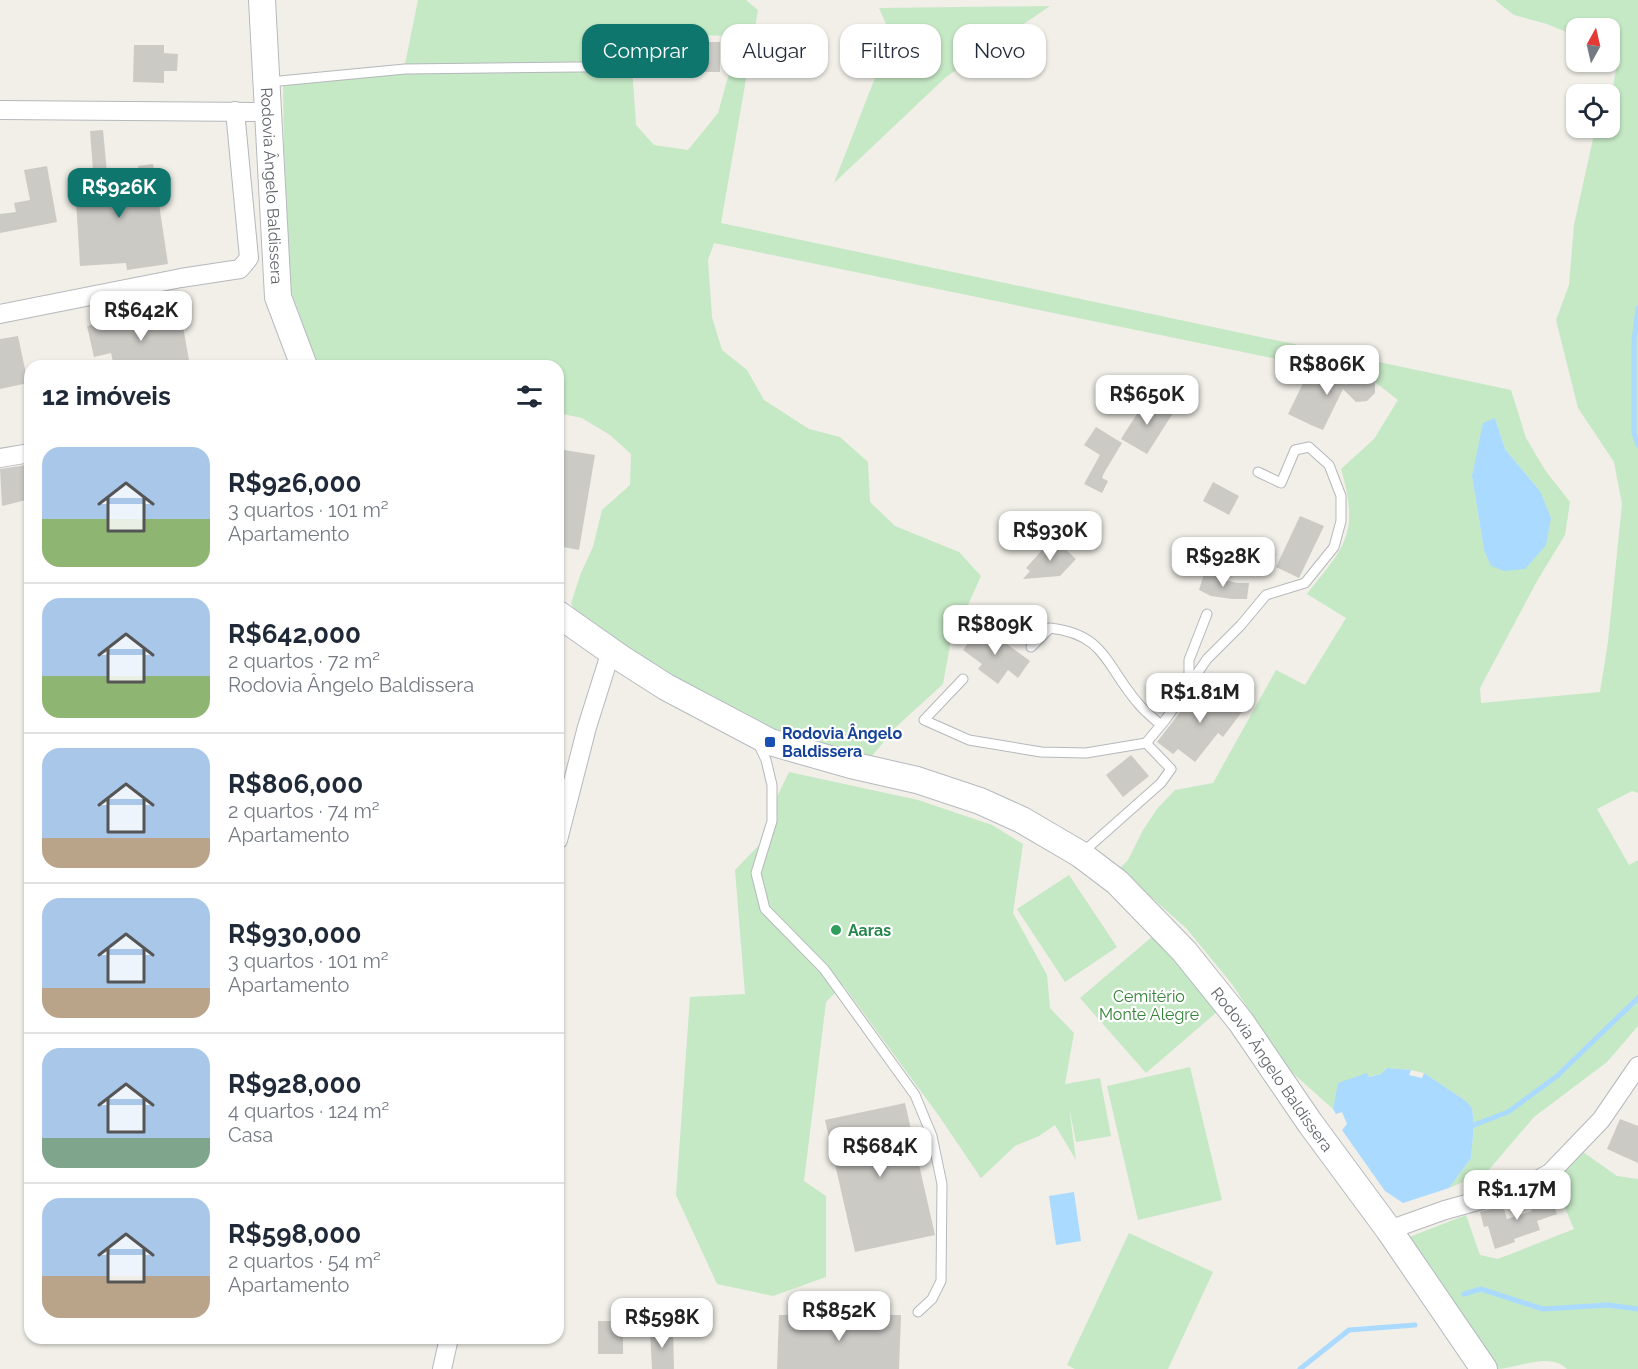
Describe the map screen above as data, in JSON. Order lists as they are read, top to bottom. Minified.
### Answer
{"streets":{"street":["Rodovia Ângelo Baldissera"]},"parks":["Cemitério Monte Alegre"],"places":{"transit":["Rodovia Ângelo Baldissera"],"other":["Aaras"]},"north":"top","page":{"chip":["Comprar","Alugar","Filtros","Novo"],"price":["R$926K","R$642K","R$806K","R$650K","R$930K","R$928K","R$809K","R$1.81M","R$684K","R$1.17M","R$852K","R$598K"],"heading":"12 imóveis","list":[{"name":"R$926,000","note":"3 quartos · 101 m² · Apartamento"},{"name":"R$642,000","note":"2 quartos · 72 m² · Rodovia Ângelo Baldissera"},{"name":"R$806,000","note":"2 quartos · 74 m² · Apartamento"},{"name":"R$930,000","note":"3 quartos · 101 m² · Apartamento"},{"name":"R$928,000","note":"4 quartos · 124 m² · Casa"},{"name":"R$598,000","note":"2 quartos · 54 m² · Apartamento"}]}}
